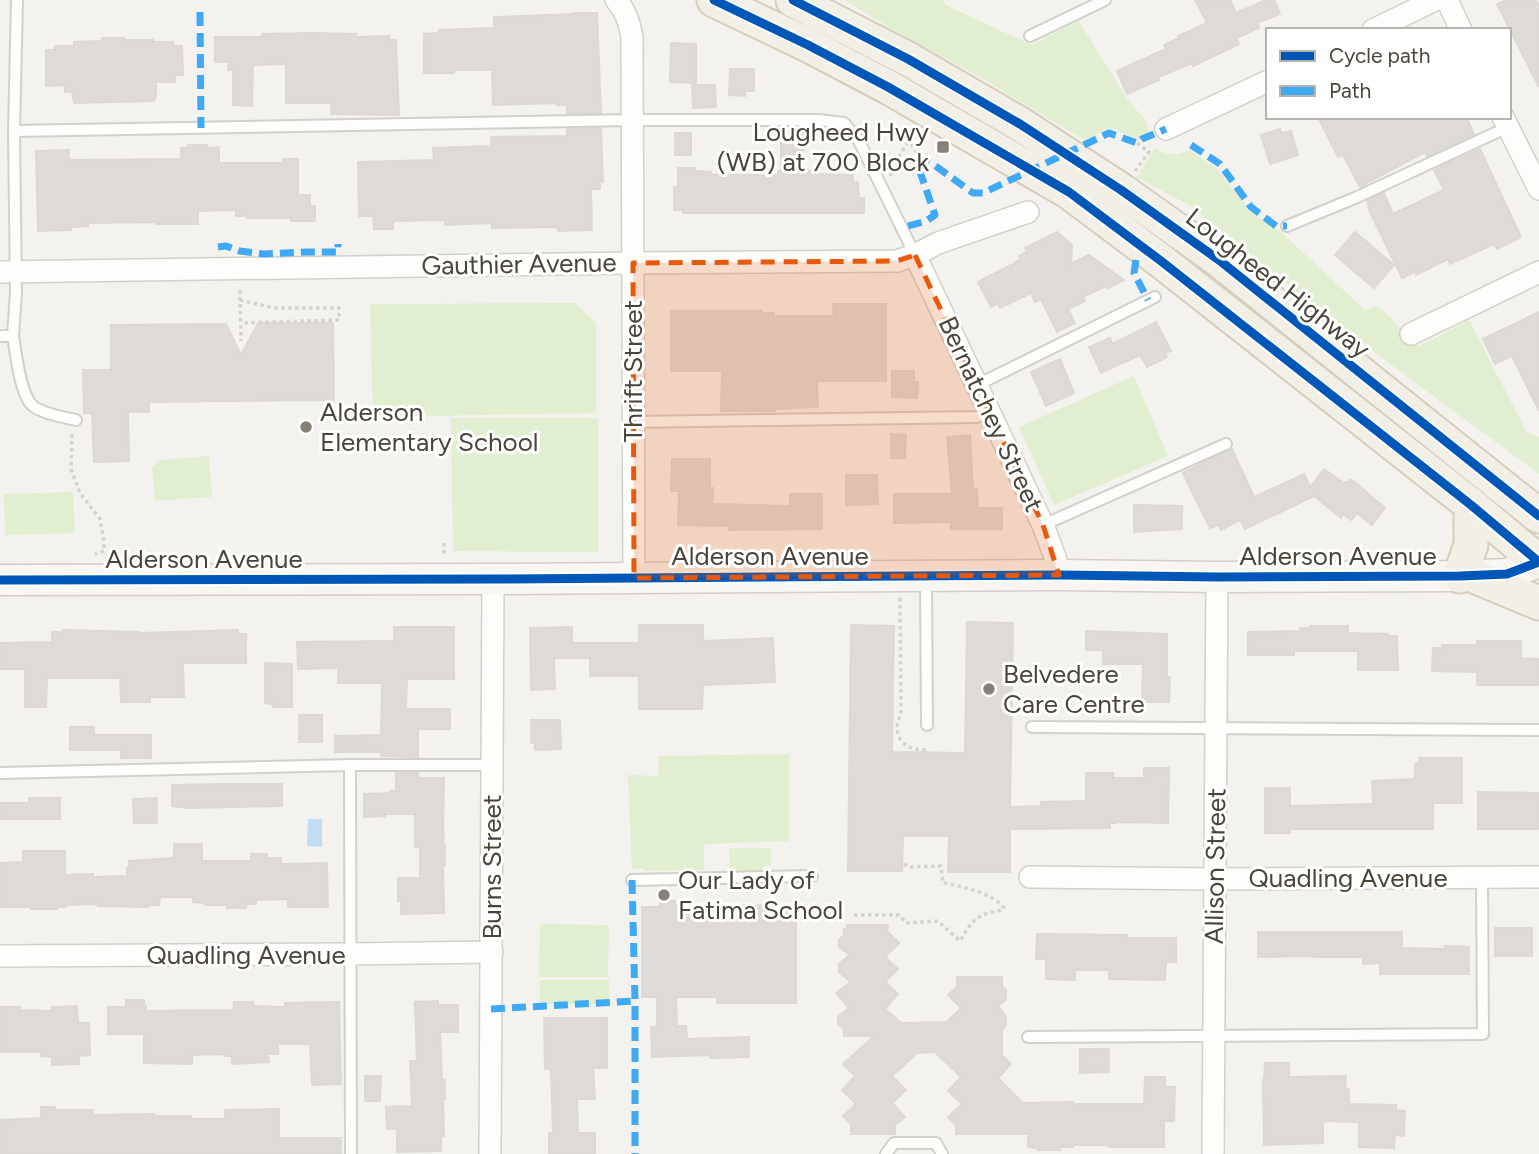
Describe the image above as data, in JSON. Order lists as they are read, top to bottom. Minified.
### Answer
{"streets":{"main road":["Lougheed Highway"],"street":["Gauthier Avenue","Thrift Street","Bernatchey Street","Alderson Avenue","Allison Street","Burns Street","Quadling Avenue"]},"crossings":[["Gauthier Avenue","Thrift Street"],["Gauthier Avenue","Bernatchey Street"],["Lougheed Highway","Alderson Avenue"],["Thrift Street","Alderson Avenue"],["Bernatchey Street","Alderson Avenue"],["Alderson Avenue","Allison Street"],["Alderson Avenue","Burns Street"],["Allison Street","Quadling Avenue"],["Burns Street","Quadling Avenue"]],"places":{"transit":["Lougheed Hwy (WB) at 700 Block"],"other":["Alderson Elementary School","Belvedere Care Centre","Our Lady of Fatima School"]},"legend":["Cycle path","Path"]}
